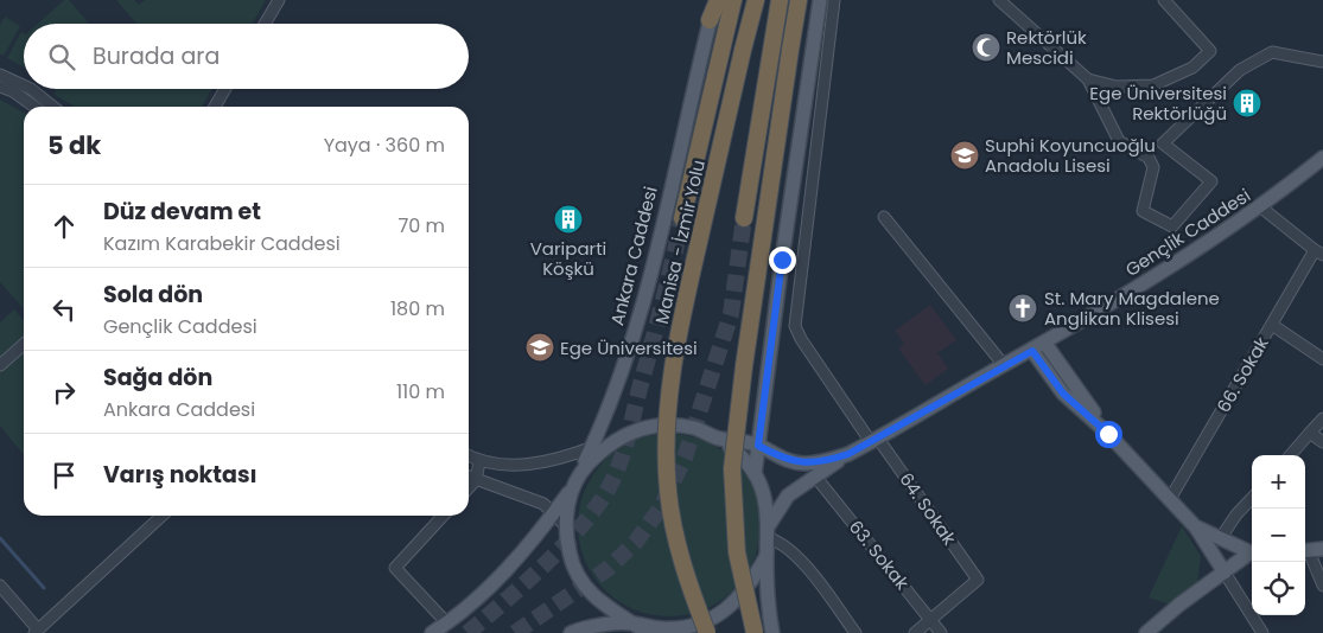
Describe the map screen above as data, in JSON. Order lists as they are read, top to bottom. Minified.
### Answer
{"streets":{"highway":["Manisa - İzmir Yolu"],"main road":["Gençlik Caddesi","Ankara Caddesi"],"street":["66. Sokak","64. Sokak","63. Sokak"]},"crossings":[["Gençlik Caddesi","Ankara Caddesi"],["Gençlik Caddesi","64. Sokak"],["Gençlik Caddesi","63. Sokak"],["64. Sokak","63. Sokak"]],"places":{"mosque":["Rektörlük Mescidi"],"building":["Ege Üniversitesi Rektörlüğü","Variparti Köşkü"],"school or university":["Suphi Koyuncuoğlu Anadolu Lisesi","Ege Üniversitesi"],"church":["St. Mary Magdalene Anglikan Klisesi"]},"page":{"search":"Burada ara","heading":["5 dk","Yaya · 360 m"],"list":[["Düz devam et","Kazım Karabekir Caddesi","70 m"],["Sola dön","Gençlik Caddesi","180 m"],["Sağa dön","Ankara Caddesi","110 m"],"Varış noktası"],"map_buttons":["+","−"]}}
